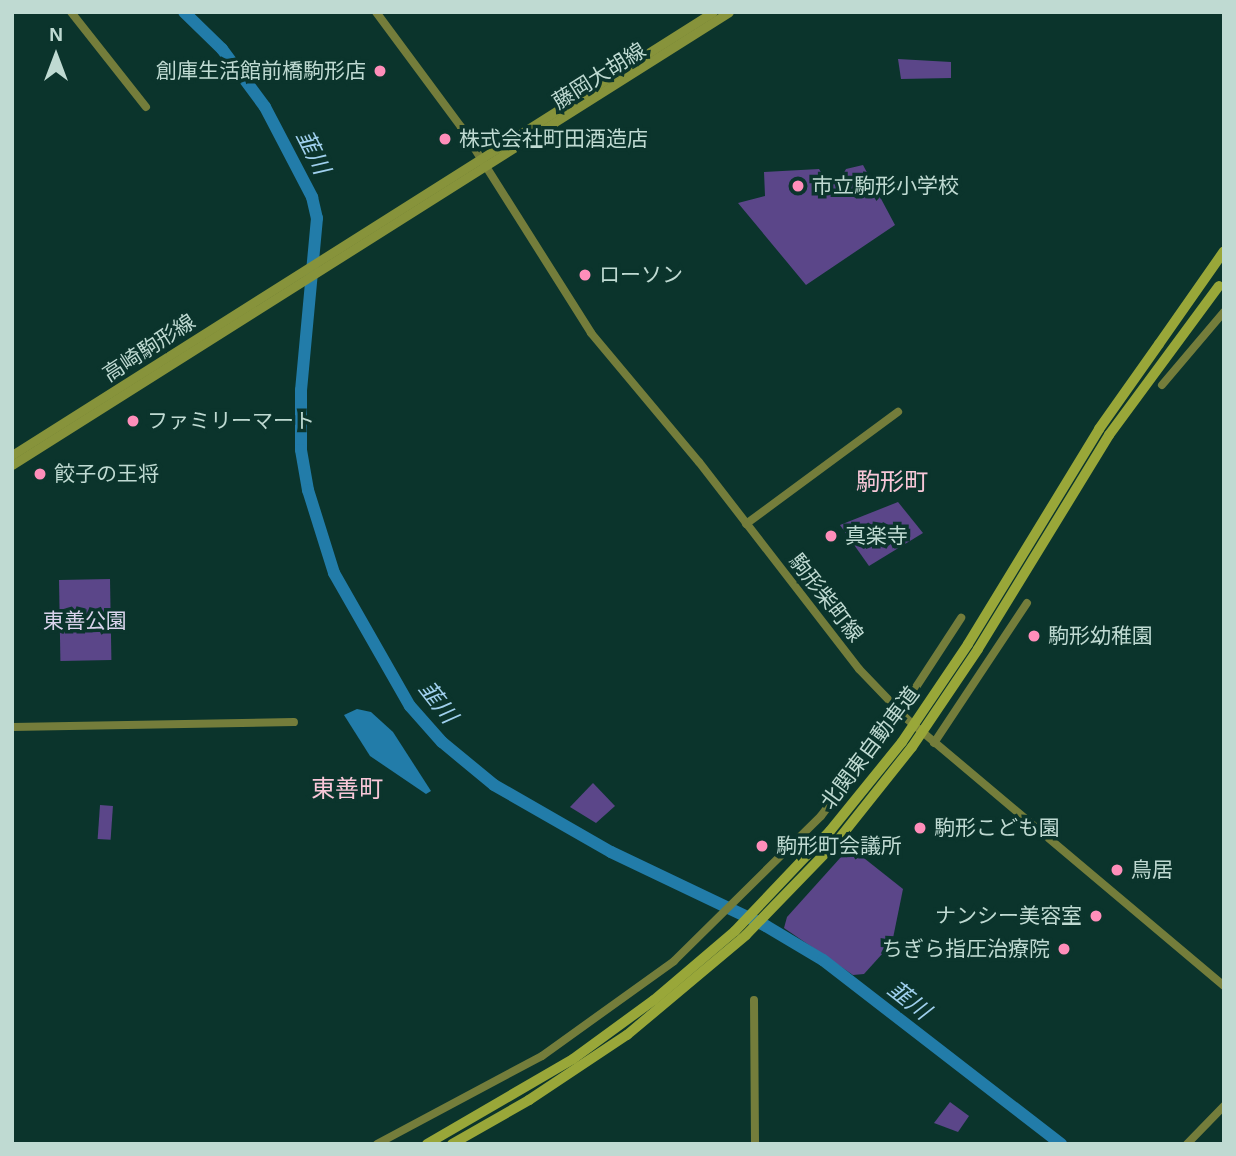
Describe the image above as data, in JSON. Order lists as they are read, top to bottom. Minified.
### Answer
{"streets":{"highway":["北関東自動車道"],"main road":["藤岡大胡線","高崎駒形線"],"street":["駒形柴町線"]},"crossings":[["藤岡大胡線","高崎駒形線"],["藤岡大胡線","駒形柴町線"],["高崎駒形線","駒形柴町線"]],"districts":["駒形町","東善町"],"water":["韮川"],"parks":["東善公園"],"places":["創庫生活館前橋駒形店","株式会社町田酒造店","市立駒形小学校","ローソン","ファミリーマート","餃子の王将","真楽寺","駒形幼稚園","駒形こども園","駒形町会議所","鳥居","ナンシー美容室","ちぎら指圧治療院"],"north":"top"}
